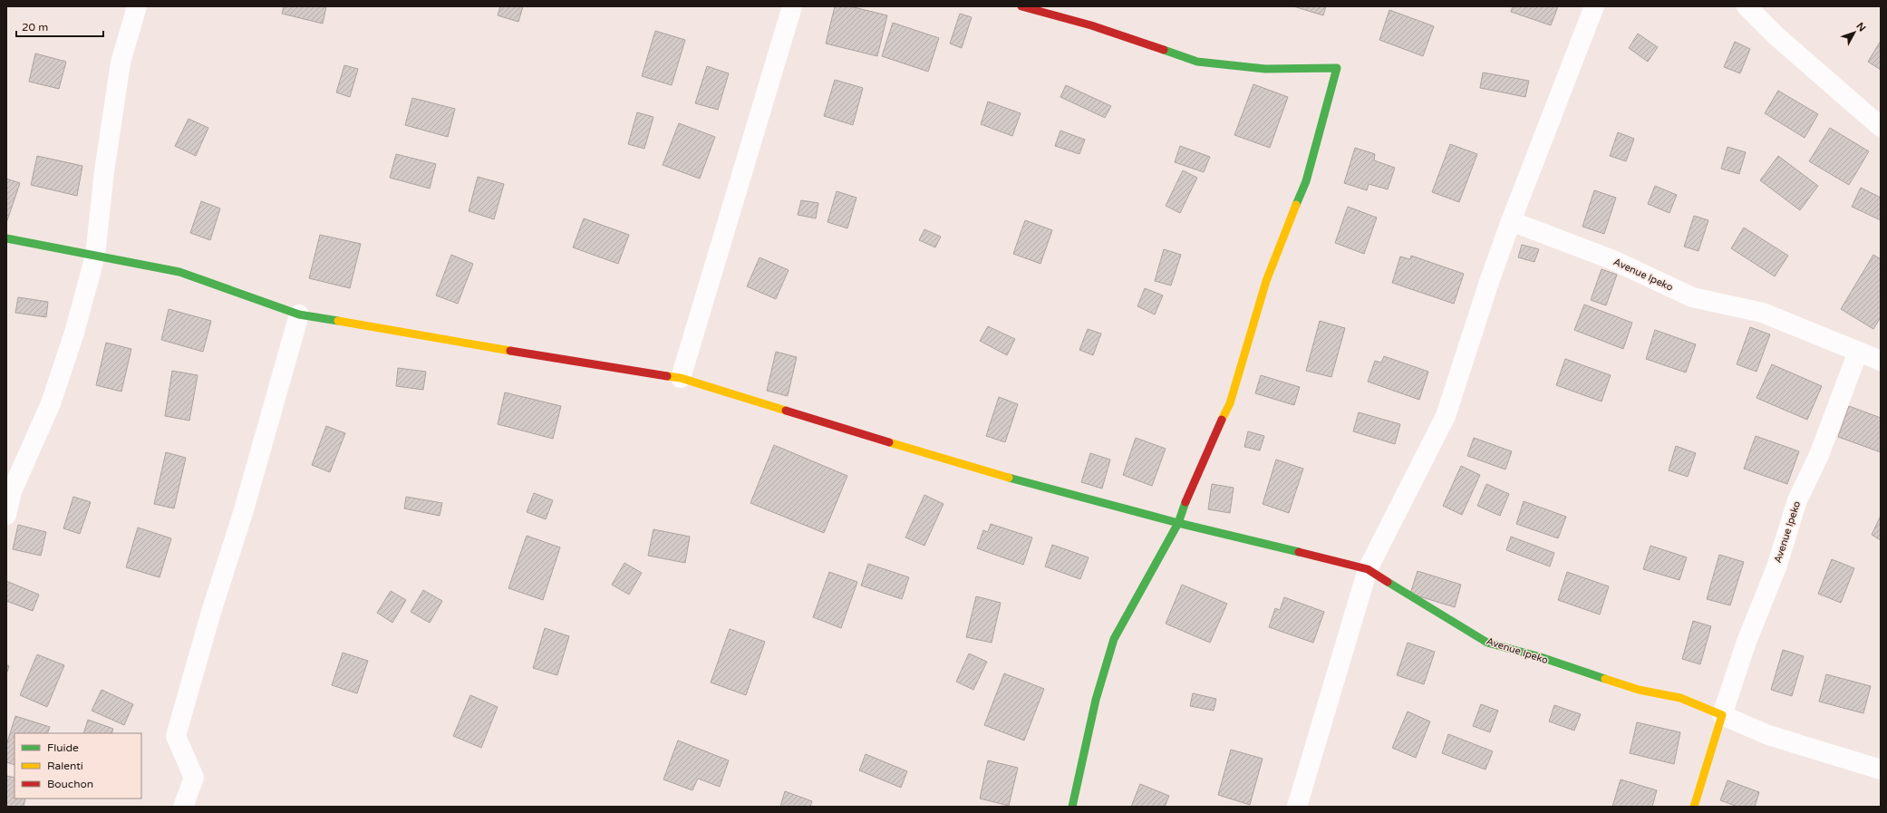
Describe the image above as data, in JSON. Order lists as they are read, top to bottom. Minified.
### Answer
{"streets":{"street":["Avenue Ipeko"]},"legend":["Fluide","Ralenti","Bouchon"],"scale_bar":"20 m","north":"top right"}
